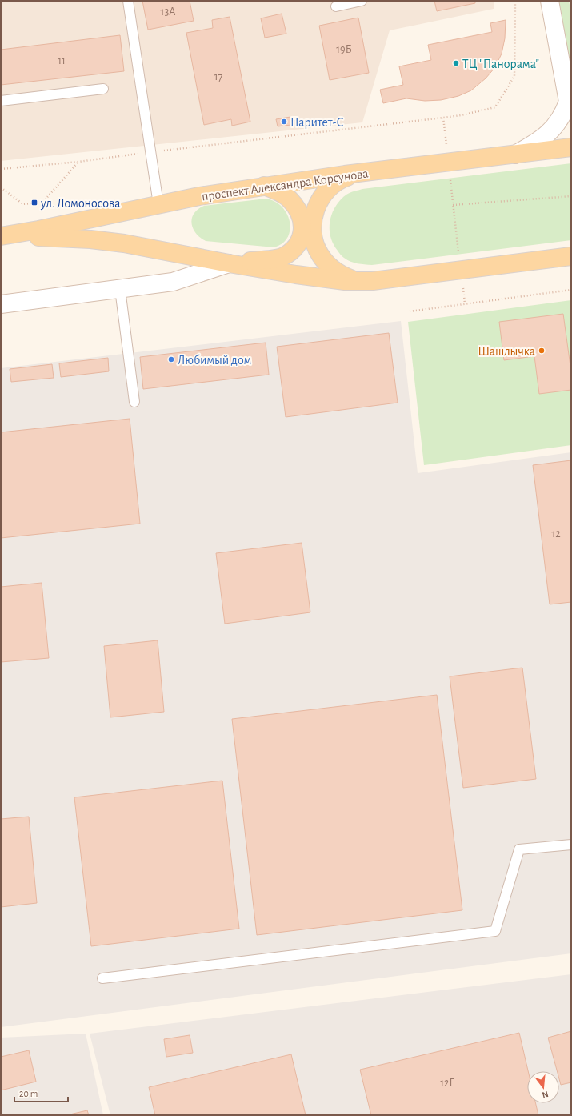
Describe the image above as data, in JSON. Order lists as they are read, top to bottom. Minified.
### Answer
{"streets":{"main road":["проспект Александра Корсунова"]},"places":{"other":["ТЦ \"Панорама\"","Паритет-С","Шашлычка","Любимый дом"],"transit":["ул. Ломоносова"]},"house_numbers":["13А","19Б","11","17","12","12Г"],"scale_bar":"20 m","north":"bottom"}
